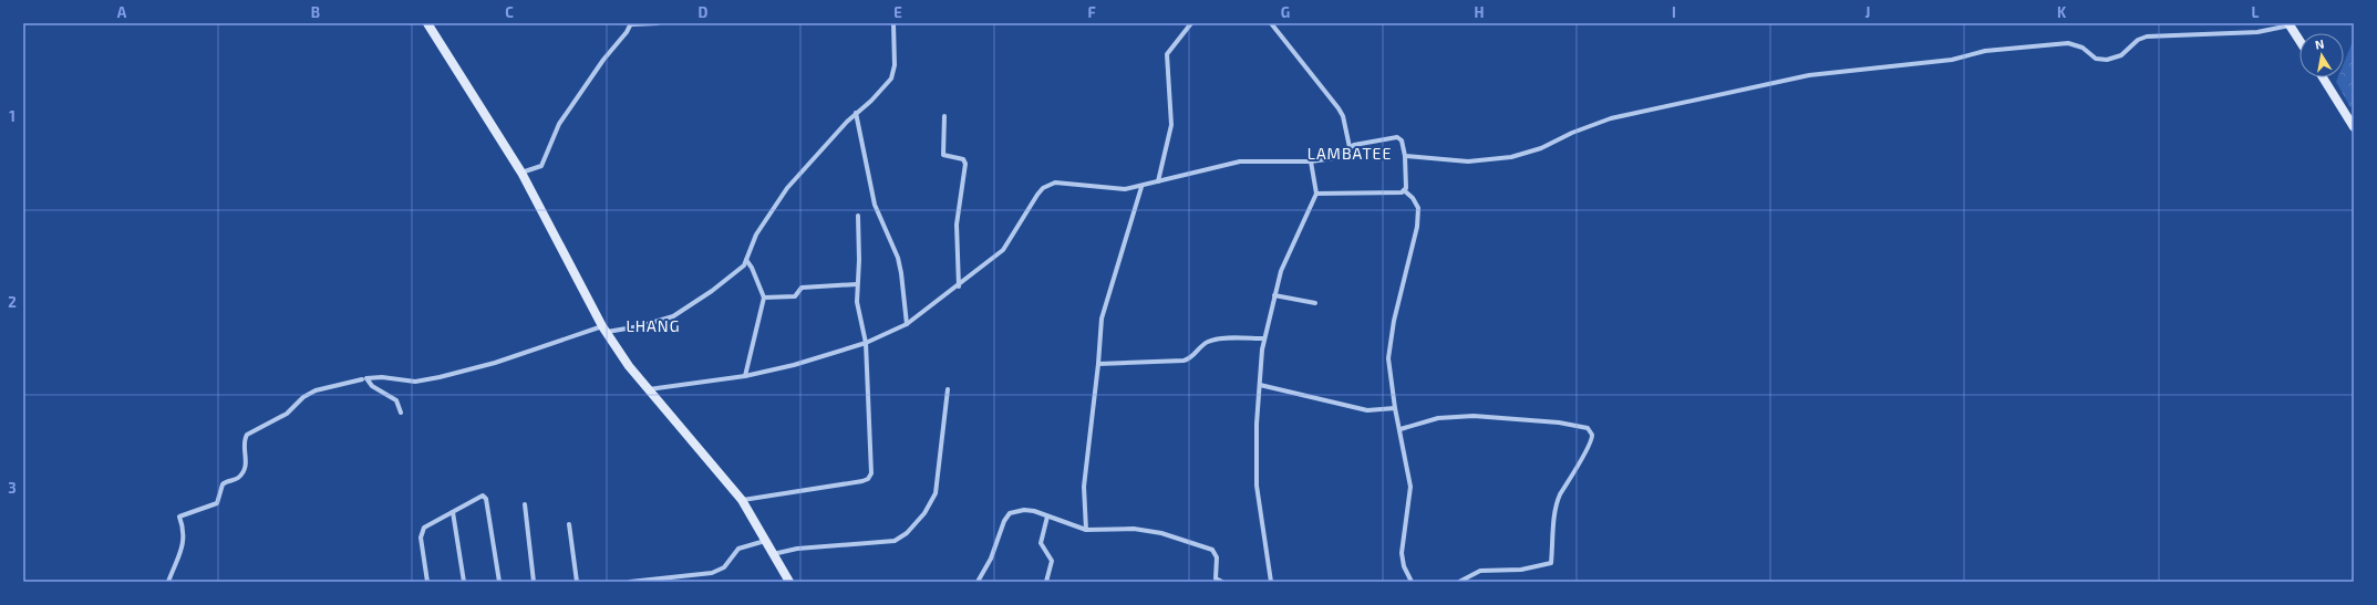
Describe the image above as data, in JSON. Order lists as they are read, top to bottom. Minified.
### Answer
{"districts":["LAMBATEE","LHANG"],"north":"top","grid":{"columns":["A","B","C","D","E","F","G","H","I","J","K","L"],"rows":["1","2","3"]}}
